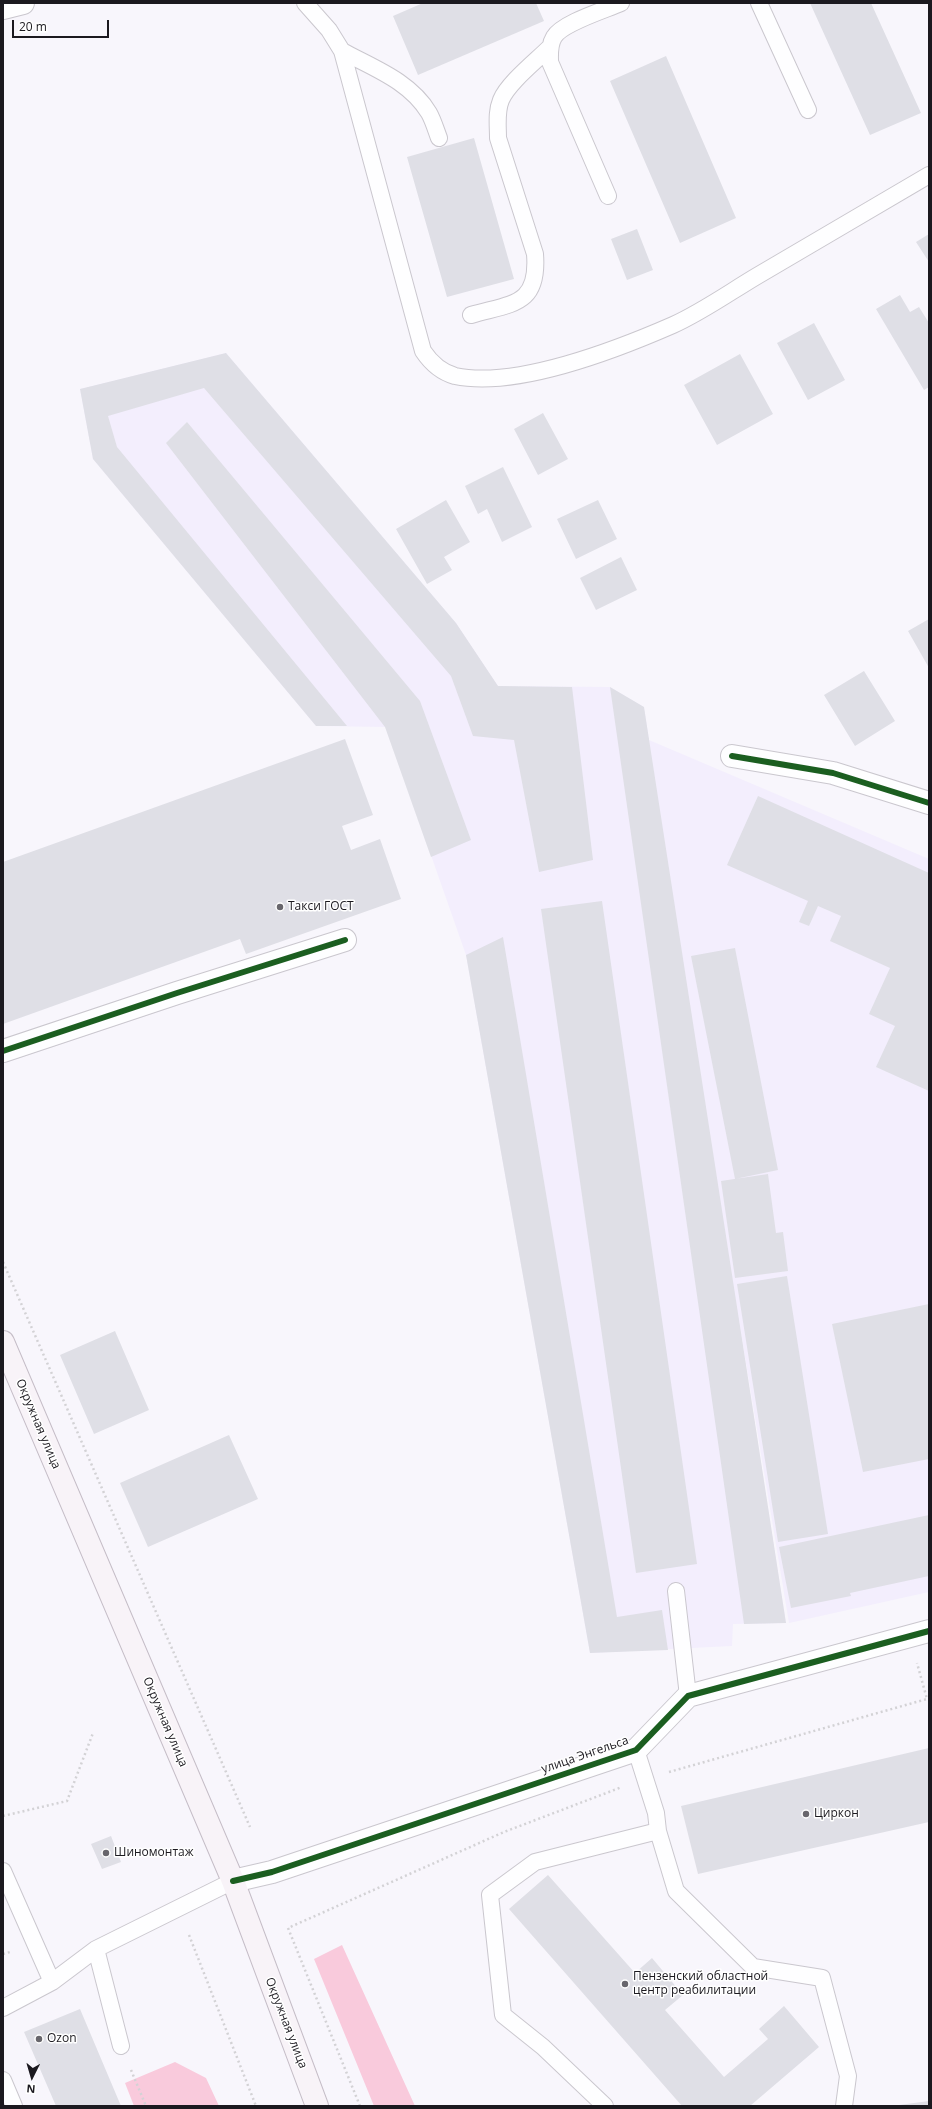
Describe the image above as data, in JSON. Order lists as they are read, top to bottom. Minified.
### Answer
{"streets":{"main road":["Окружная улица"],"street":["улица Энгельса"]},"crossings":[["Окружная улица","улица Энгельса"]],"places":["Такси ГОСТ","Циркон","Шиномонтаж","Пензенский областной центр реабилитации","Ozon"],"scale_bar":"20 m","north":"bottom"}
